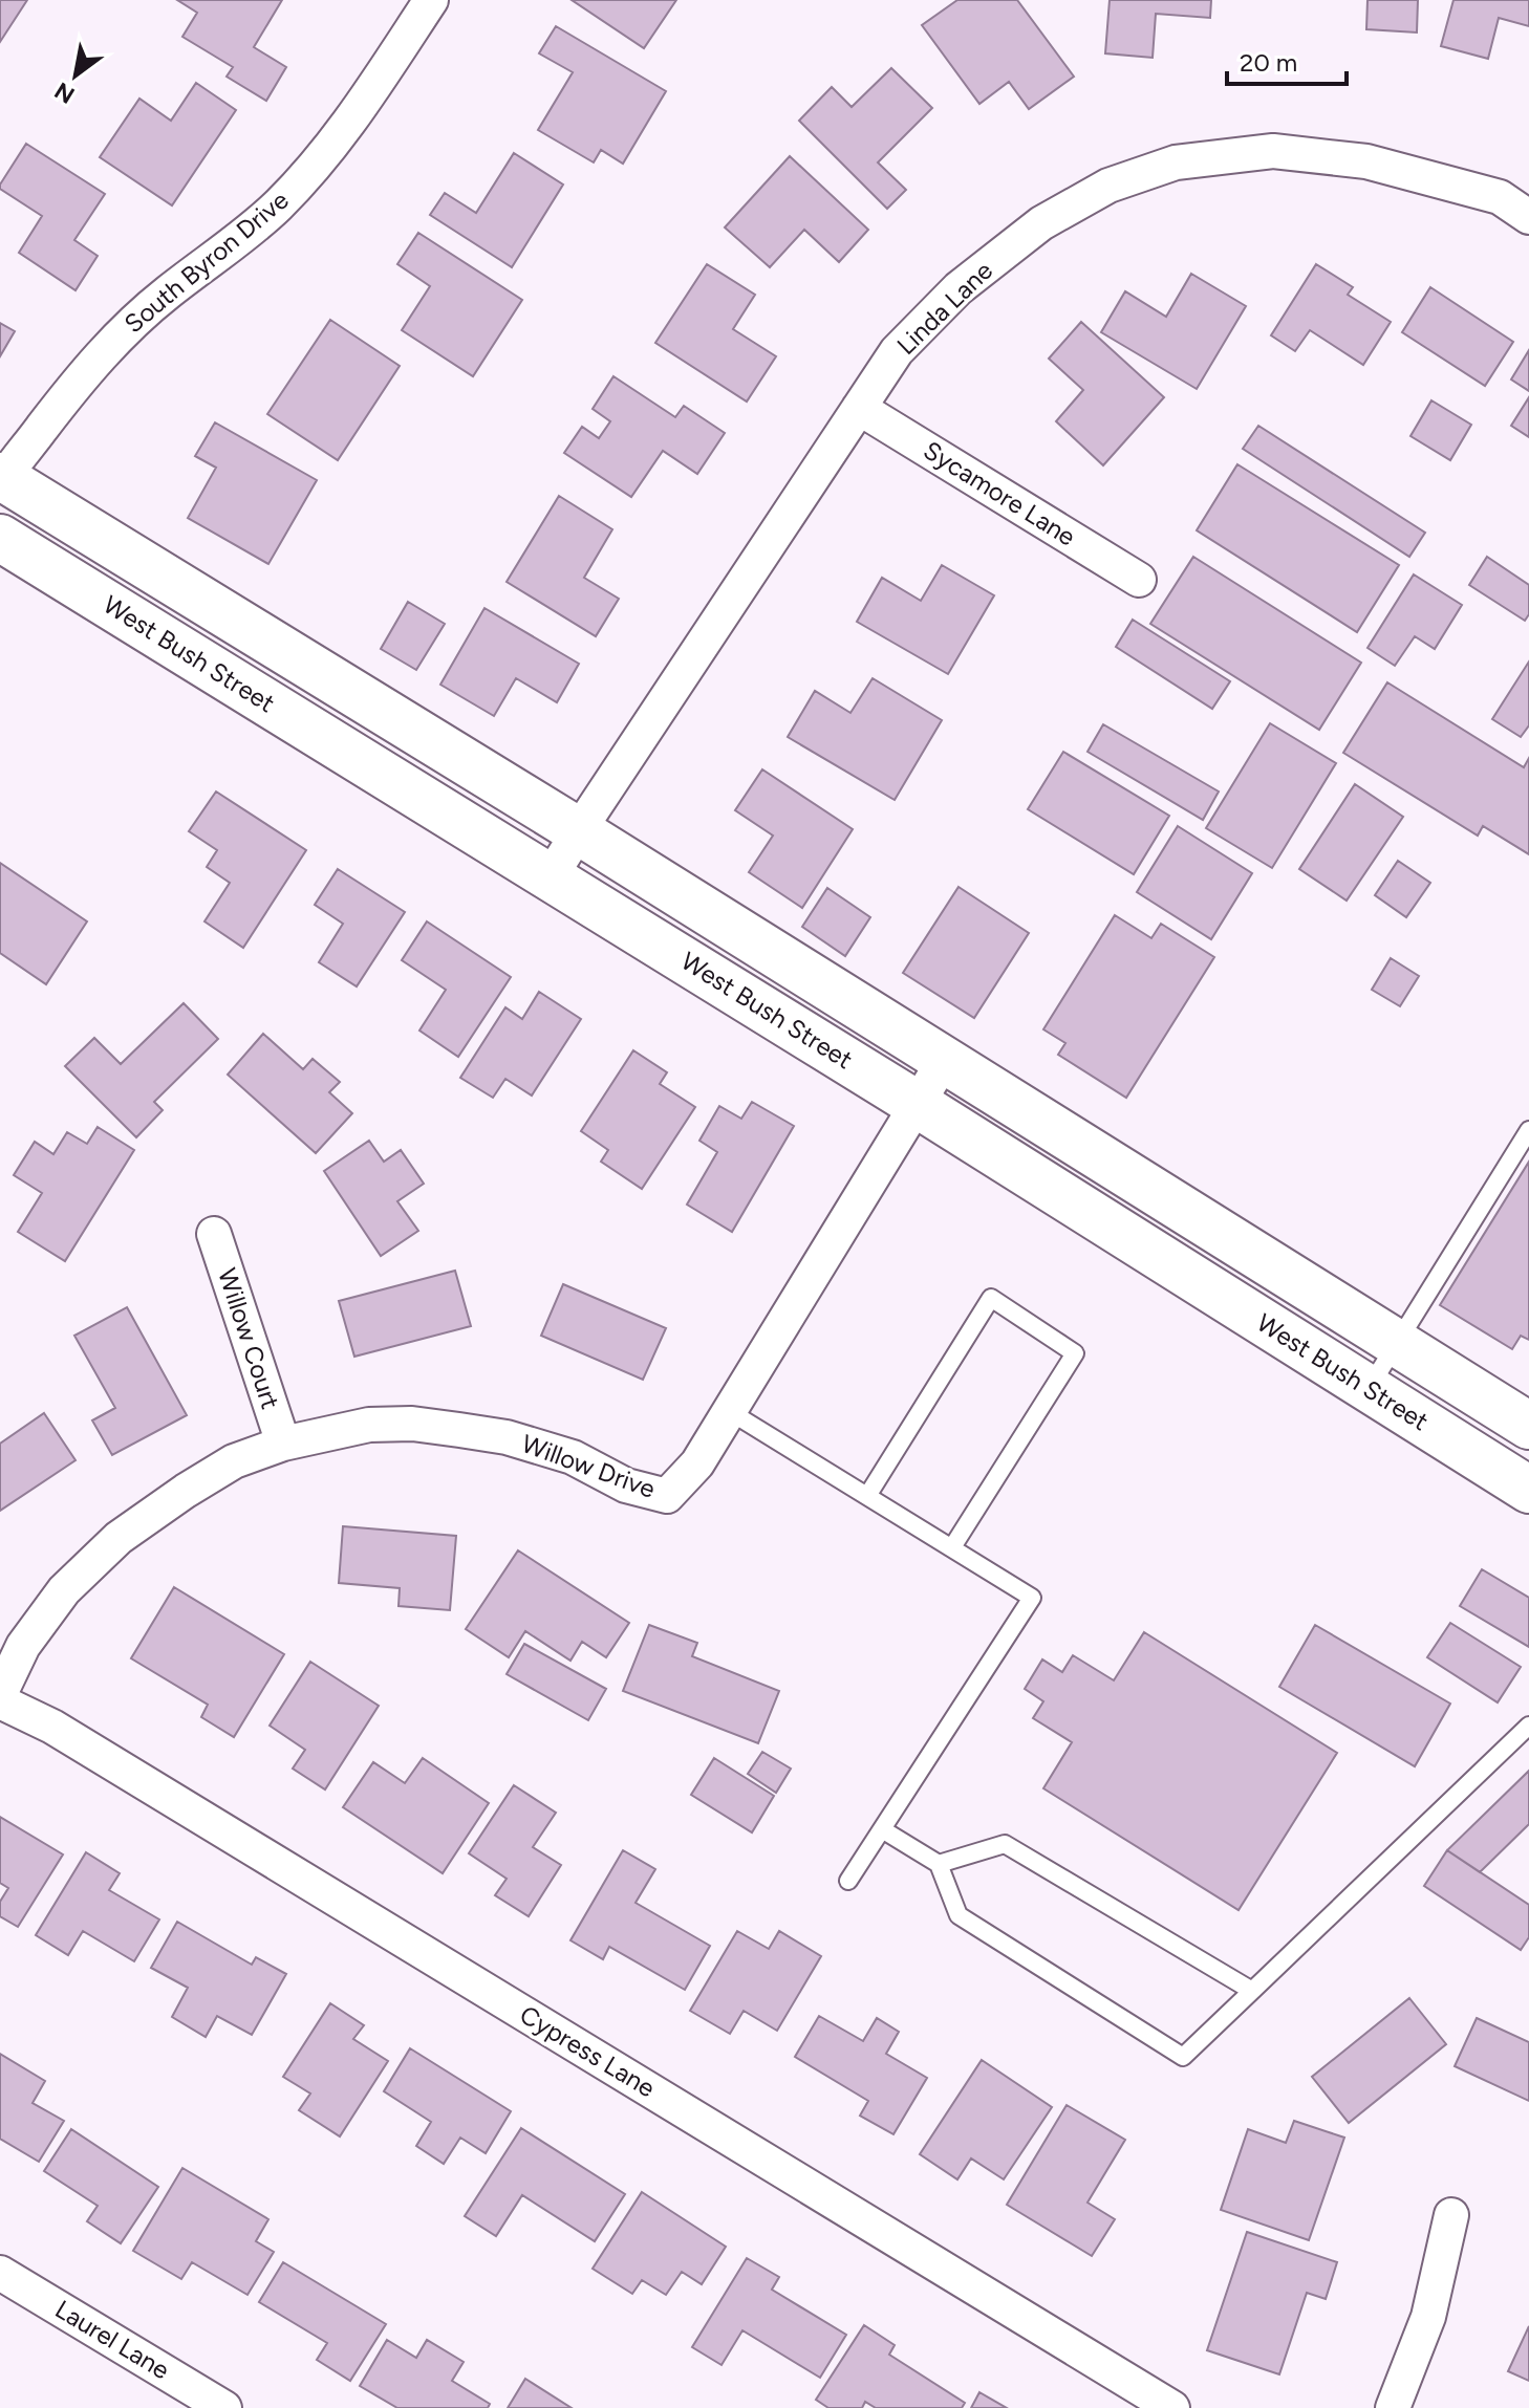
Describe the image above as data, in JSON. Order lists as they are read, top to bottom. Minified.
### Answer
{"streets":{"main road":["West Bush Street"],"street":["South Byron Drive","Linda Lane","Sycamore Lane","Willow Court","Willow Drive","Cypress Lane","Laurel Lane"]},"crossings":[["South Byron Drive","West Bush Street"],["Linda Lane","Sycamore Lane"],["Linda Lane","West Bush Street"],["West Bush Street","Willow Drive"],["Willow Court","Willow Drive"]],"scale_bar":"20 m","north":"bottom left"}
